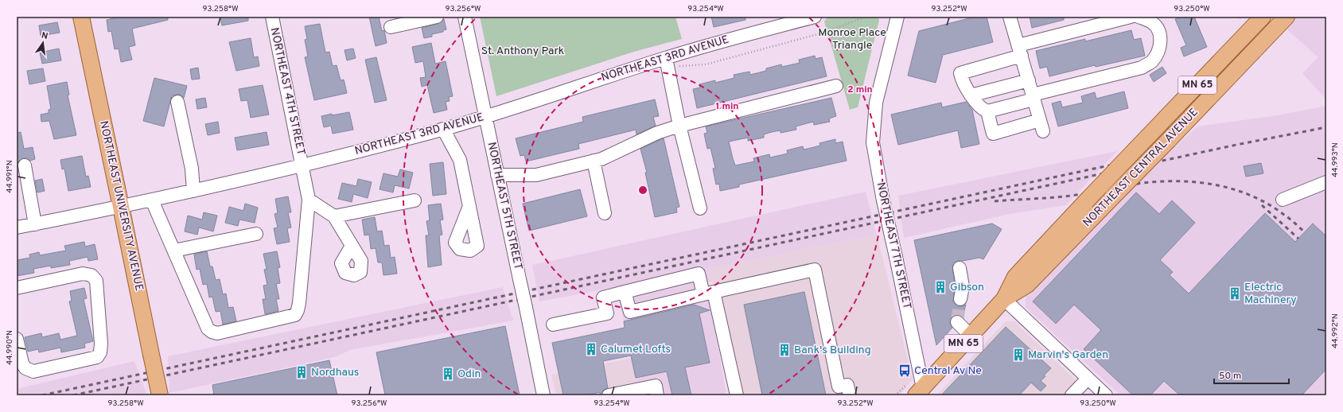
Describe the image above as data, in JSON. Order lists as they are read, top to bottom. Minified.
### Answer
{"streets":{"main road":["MN 65","NORTHEAST CENTRAL AVENUE","NORTHEAST UNIVERSITY AVENUE"],"street":["NORTHEAST 3RD AVENUE","NORTHEAST 4TH STREET","NORTHEAST 5TH STREET","NORTHEAST 7TH STREET"]},"crossings":[["NORTHEAST 3RD AVENUE","NORTHEAST 4TH STREET"],["NORTHEAST 3RD AVENUE","NORTHEAST UNIVERSITY AVENUE"],["NORTHEAST 3RD AVENUE","NORTHEAST 5TH STREET"],["NORTHEAST CENTRAL AVENUE","NORTHEAST 7TH STREET"]],"parks":["Monroe Place Triangle","St. Anthony Park"],"places":{"building":["Gibson","Electric Machinery","Calumet Lofts","Bank's Building","Marvin's Garden","Nordhaus","Odin"],"bus stop":["Central Av Ne"]},"scale_bar":"50 m","north":"top","coordinates":["93.258°W","93.256°W","93.254°W","93.252°W","93.250°W","44.993°N","44.991°N","44.992°N","44.990°N"],"rings":["2 min","1 min"]}
